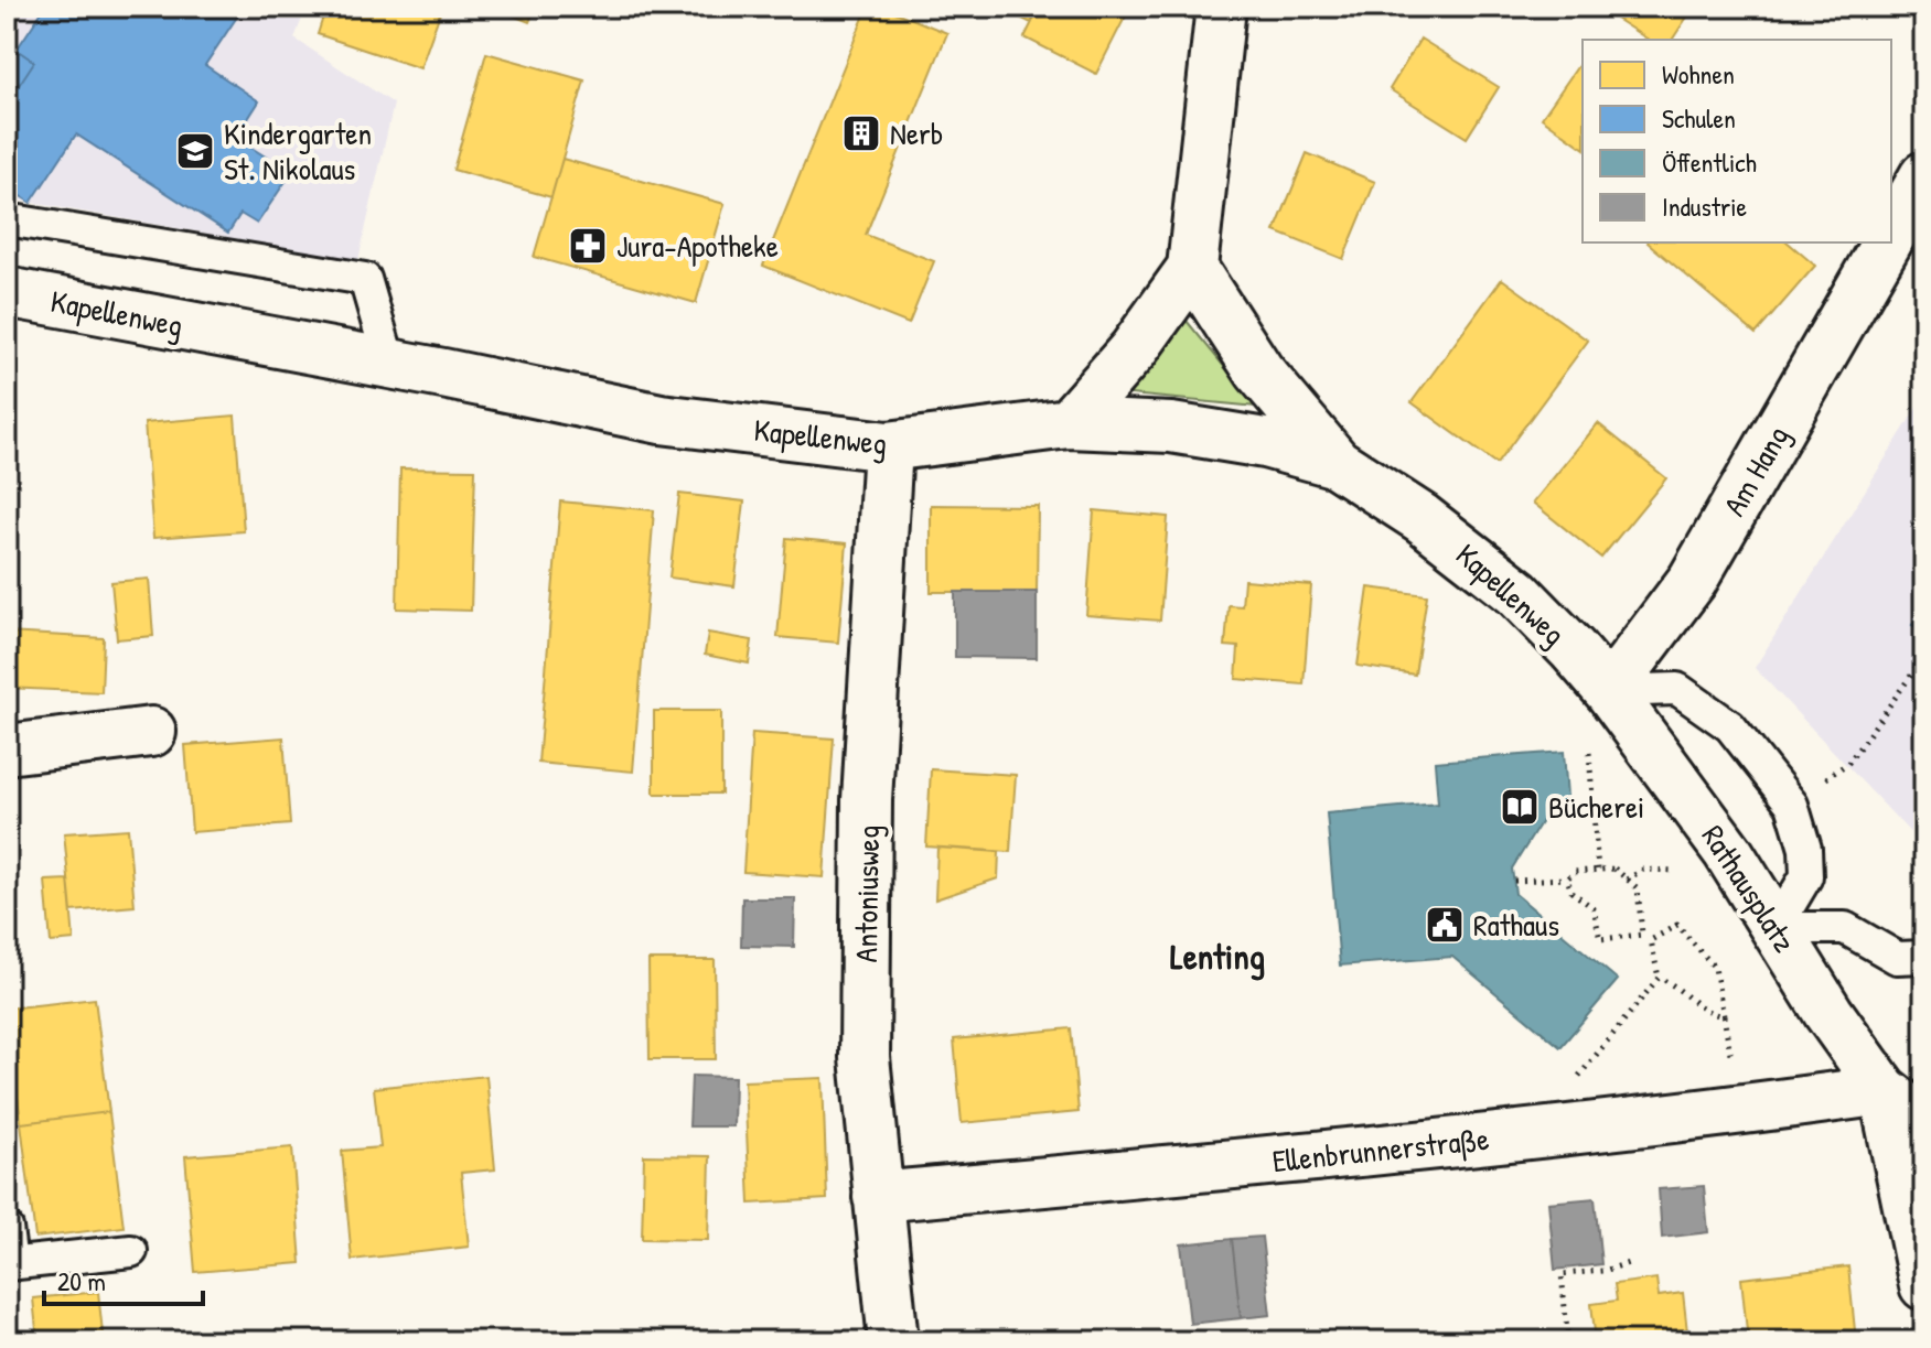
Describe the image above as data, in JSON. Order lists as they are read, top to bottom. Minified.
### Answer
{"streets":{"street":["Kapellenweg","Am Hang","Rathausplatz","Antoniusweg","Ellenbrunnerstraße"]},"crossings":[["Kapellenweg","Am Hang"],["Kapellenweg","Rathausplatz"],["Kapellenweg","Antoniusweg"],["Am Hang","Rathausplatz"],["Rathausplatz","Ellenbrunnerstraße"],["Antoniusweg","Ellenbrunnerstraße"]],"districts":["Lenting"],"places":{"building":["Nerb"],"school or university":["Kindergarten St. Nikolaus"],"pharmacy":["Jura-Apotheke"],"library":["Bücherei"],"public building":["Rathaus"]},"legend":["Wohnen","Schulen","Öffentlich","Industrie"],"scale_bar":"20 m"}
